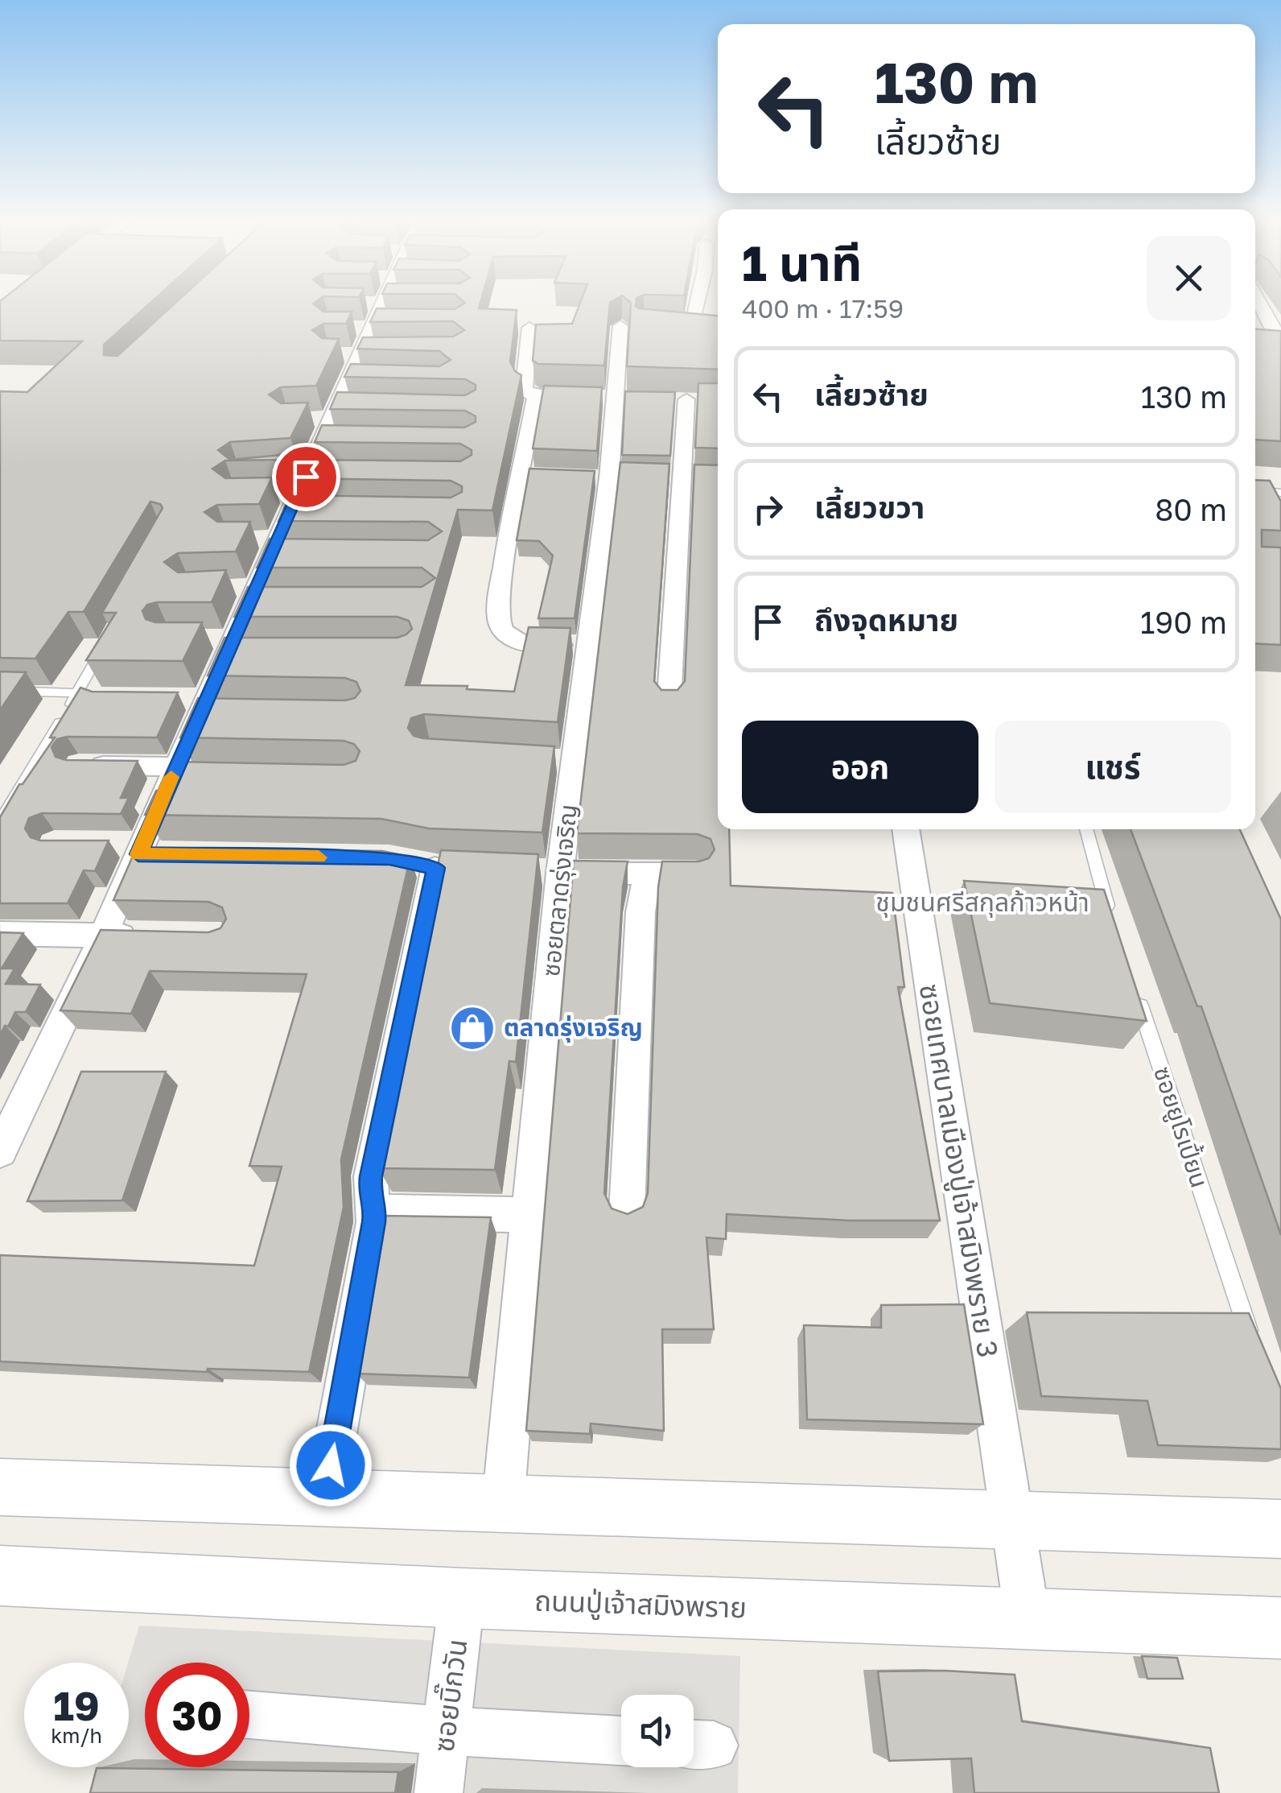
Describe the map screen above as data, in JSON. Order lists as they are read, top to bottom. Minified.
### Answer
{"streets":{"main road":["ถนนปู่เจ้าสมิงพราย"],"street":["ซอยตลาดรุ่งเจริญ","ซอยเทศบาลเมืองปู่เจ้าสมิงพราย 3","ซอยบิ๊กวัน"],"lane":["ซอยยูโรเปี้ยน"]},"crossings":[["ซอยเทศบาลเมืองปู่เจ้าสมิงพราย 3","ถนนปู่เจ้าสมิงพราย"],["ถนนปู่เจ้าสมิงพราย","ซอยบิ๊กวัน"]],"districts":["ชุมชนศรีสกุลก้าวหน้า"],"places":{"shop":["ตลาดรุ่งเจริญ"]},"page":{"turn":["130 m","เลี้ยวซ้าย"],"heading":["1 นาที","400 m · 17:59"],"list":[{"name":"เลี้ยวซ้าย","value":"130 m"},{"name":"เลี้ยวขวา","value":"80 m"},{"name":"ถึงจุดหมาย","value":"190 m"}],"buttons":["ออก","แชร์"],"speed":"19 km/h","limit":"30"}}
